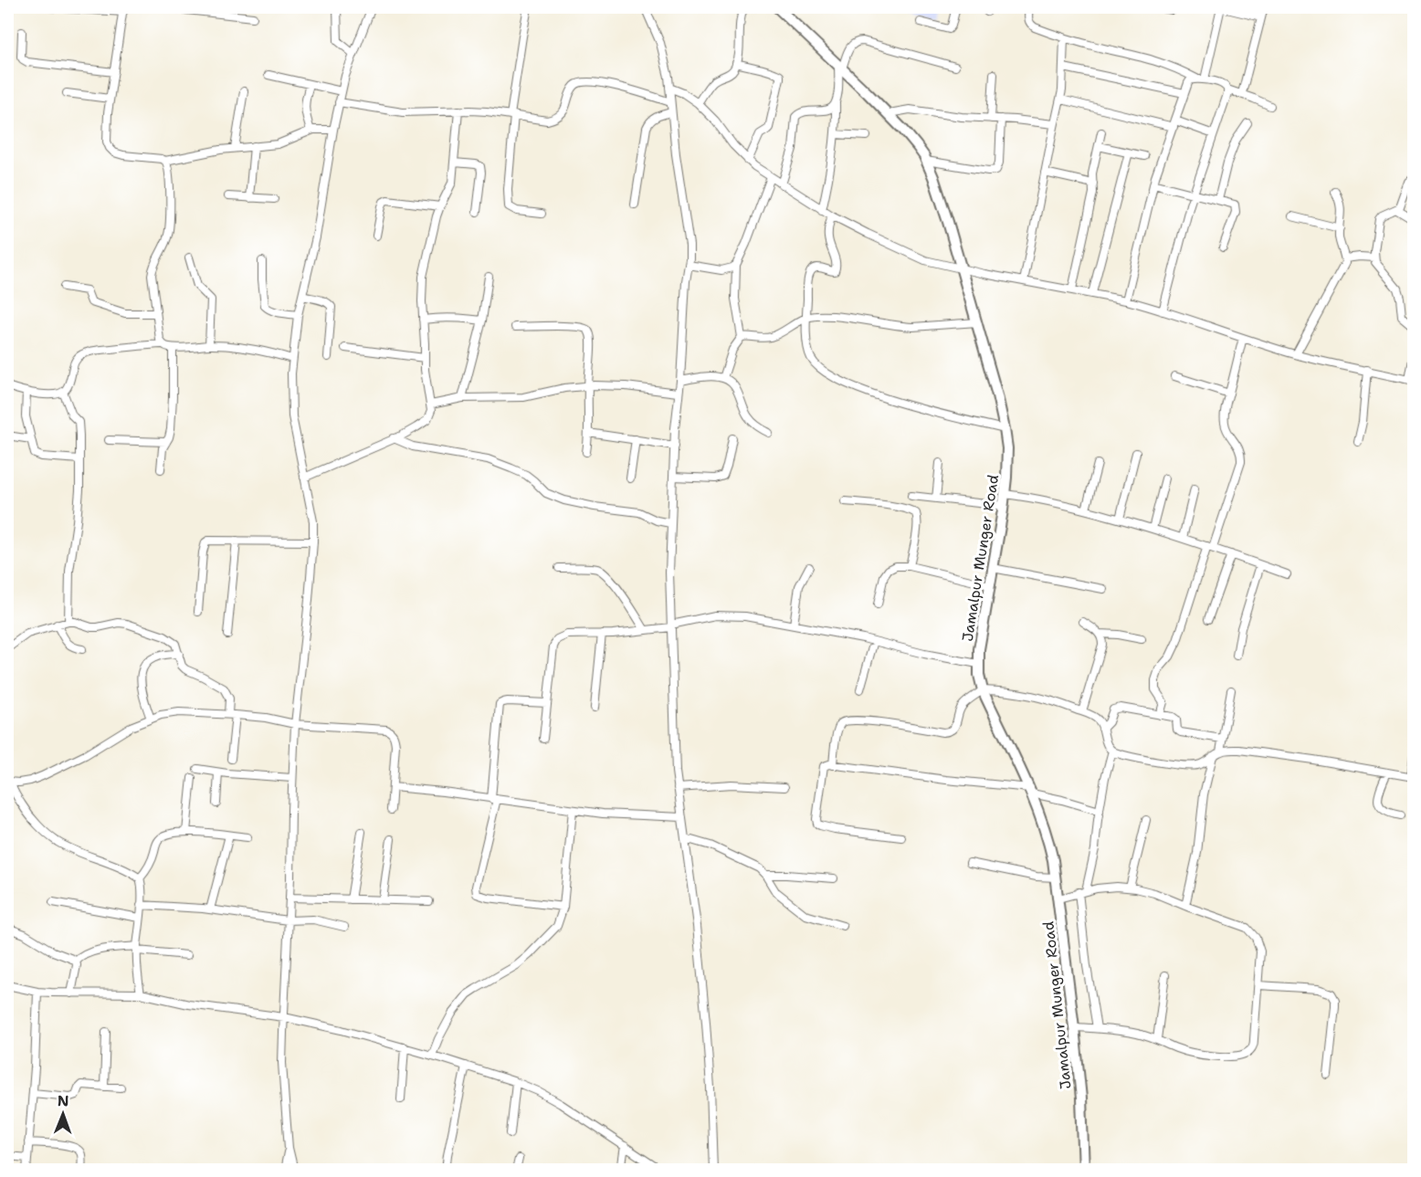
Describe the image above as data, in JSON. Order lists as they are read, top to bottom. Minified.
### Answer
{"streets":{"street":["Jamalpur Munger Road"]},"north":"top"}
